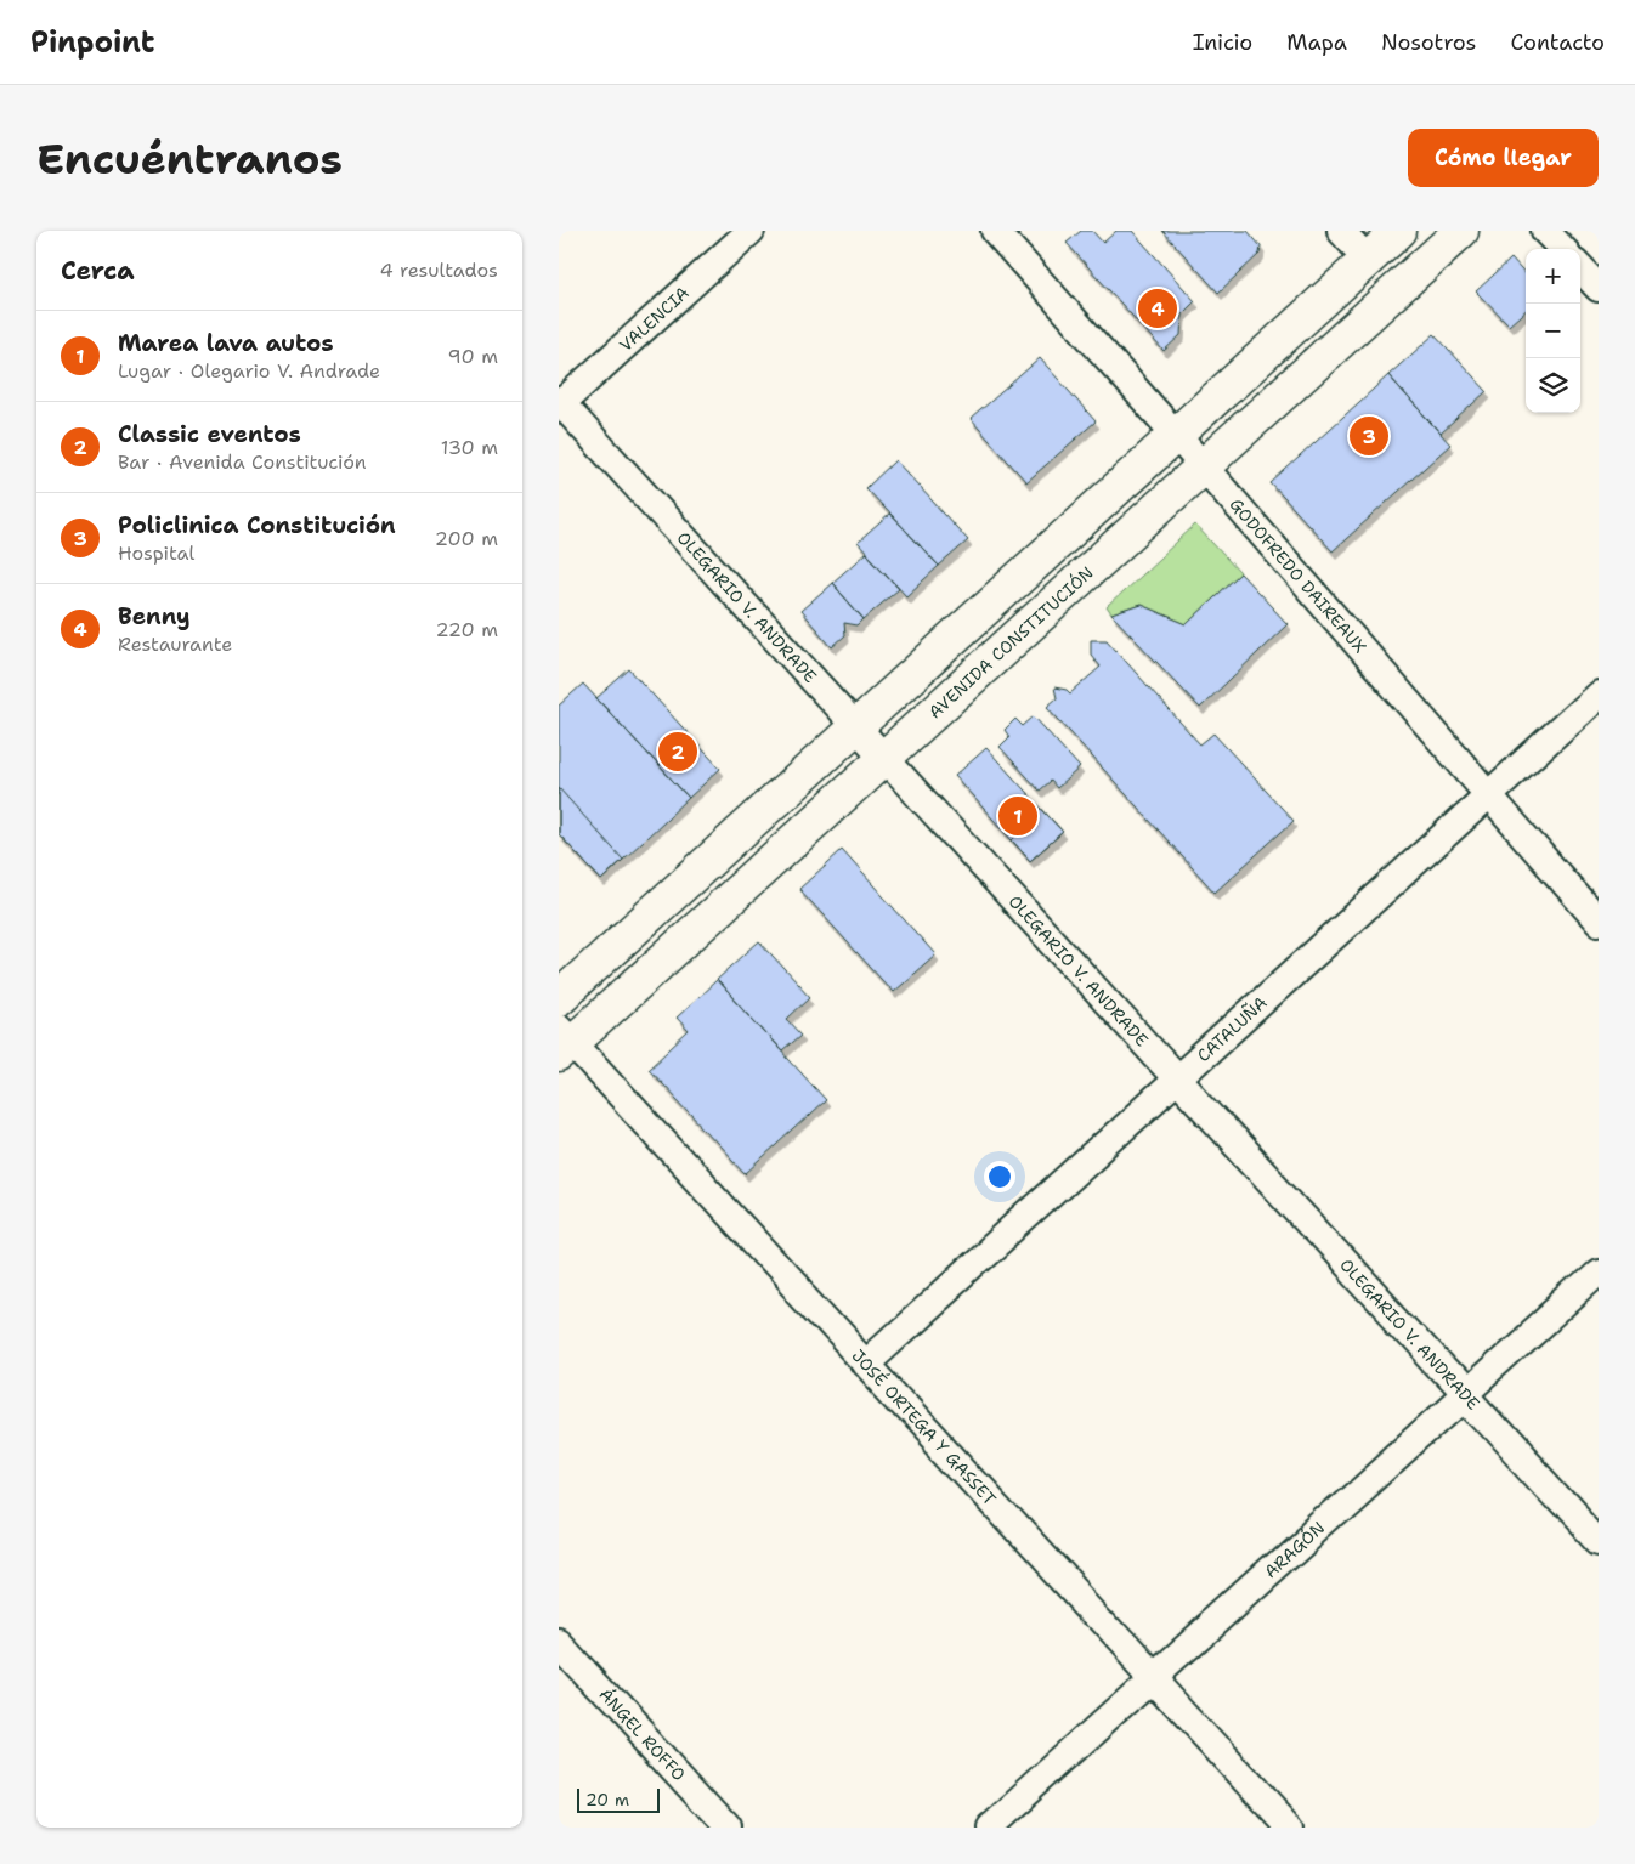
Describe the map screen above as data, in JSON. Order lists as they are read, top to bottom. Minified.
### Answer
{"streets":{"main road":["AVENIDA CONSTITUCIÓN"],"street":["VALENCIA","GODOFREDO DAIREAUX","OLEGARIO V. ANDRADE","CATALUÑA","JOSÉ ORTEGA Y GASSET","ARAGÓN","ÁNGEL ROFFO"]},"crossings":[["VALENCIA","OLEGARIO V. ANDRADE"],["GODOFREDO DAIREAUX","AVENIDA CONSTITUCIÓN"],["GODOFREDO DAIREAUX","CATALUÑA"],["OLEGARIO V. ANDRADE","AVENIDA CONSTITUCIÓN"],["OLEGARIO V. ANDRADE","CATALUÑA"],["OLEGARIO V. ANDRADE","ARAGÓN"],["AVENIDA CONSTITUCIÓN","JOSÉ ORTEGA Y GASSET"],["CATALUÑA","JOSÉ ORTEGA Y GASSET"],["JOSÉ ORTEGA Y GASSET","ARAGÓN"]],"scale_bar":"20 m","page":{"header":"Pinpoint","nav":["Inicio","Mapa","Nosotros","Contacto"],"buttons":"Cómo llegar","title":"Encuéntranos","heading":["Cerca","4 resultados"],"map_buttons":["+","−"],"pins":["4","3","2","1"],"list":[{"mark":"1","name":"Marea lava autos","note":"Lugar · Olegario V. Andrade","value":"90 m"},{"mark":"2","name":"Classic eventos","note":"Bar · Avenida Constitución","value":"130 m"},{"mark":"3","name":"Policlinica Constitución","note":"Hospital","value":"200 m"},{"mark":"4","name":"Benny","note":"Restaurante","value":"220 m"}],"scale":"20 m"}}
